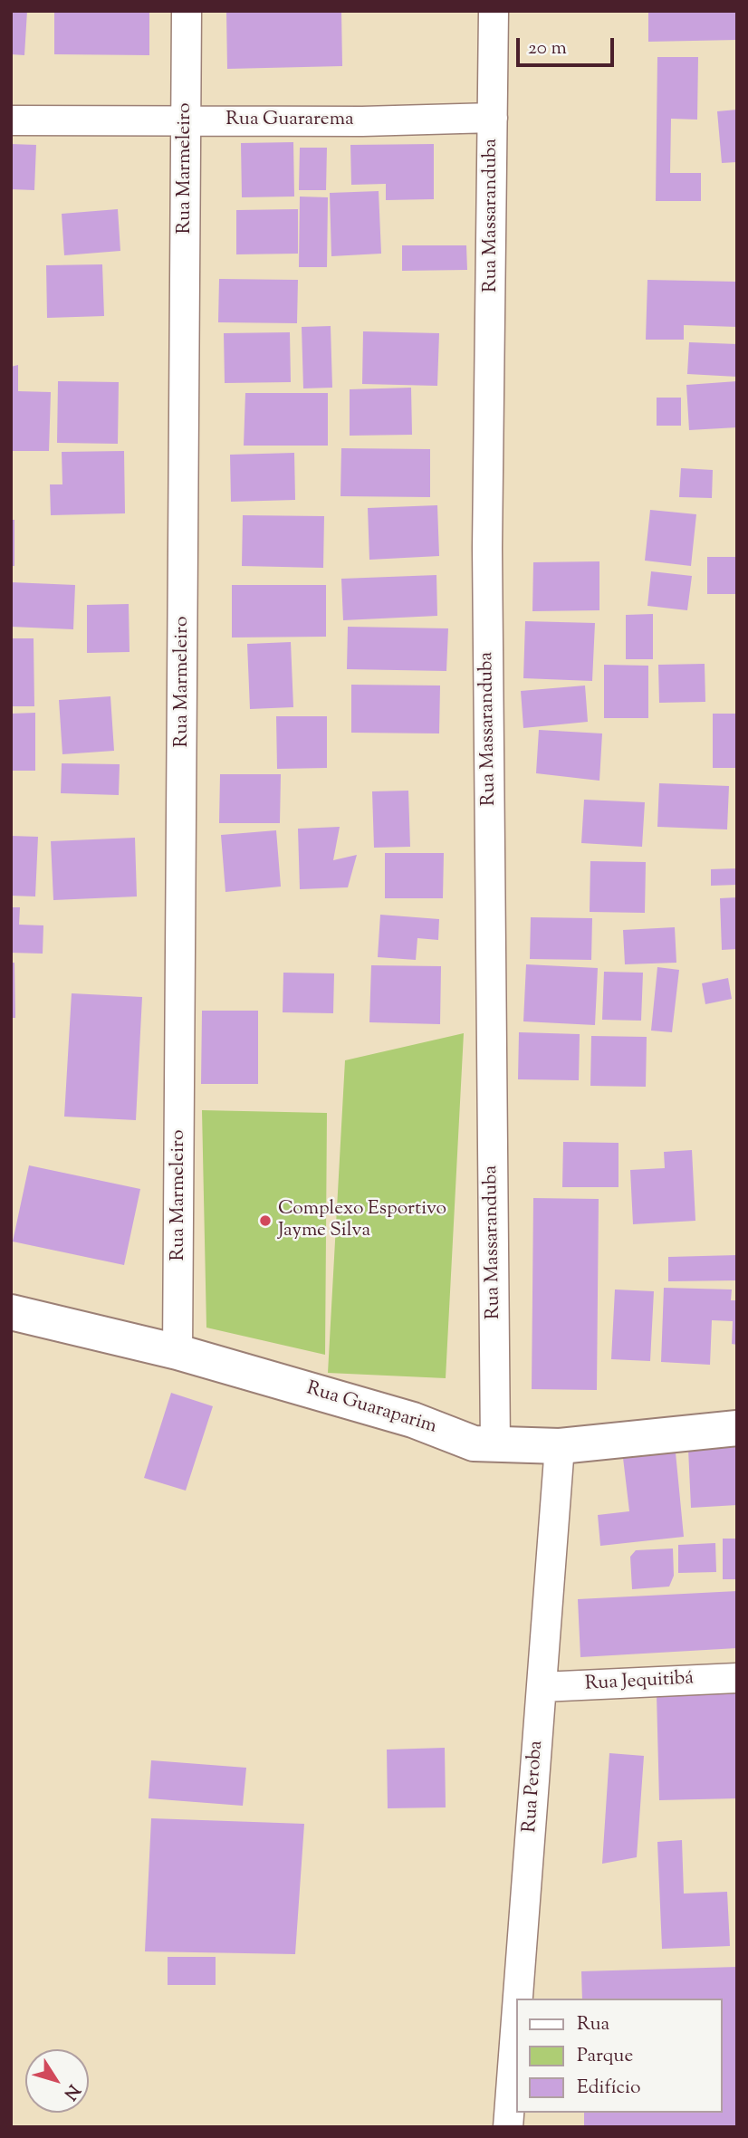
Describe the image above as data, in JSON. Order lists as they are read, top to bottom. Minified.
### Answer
{"streets":{"street":["Rua Guararema","Rua Marmeleiro","Rua Massaranduba","Rua Guaraparim","Rua Jequitibá","Rua Peroba"]},"crossings":[["Rua Guararema","Rua Marmeleiro"],["Rua Guararema","Rua Massaranduba"],["Rua Marmeleiro","Rua Guaraparim"],["Rua Massaranduba","Rua Guaraparim"],["Rua Guaraparim","Rua Peroba"],["Rua Jequitibá","Rua Peroba"]],"places":["Complexo Esportivo Jayme Silva"],"legend":["Rua","Parque","Edifício"],"scale_bar":"20 m","north":"bottom right"}
